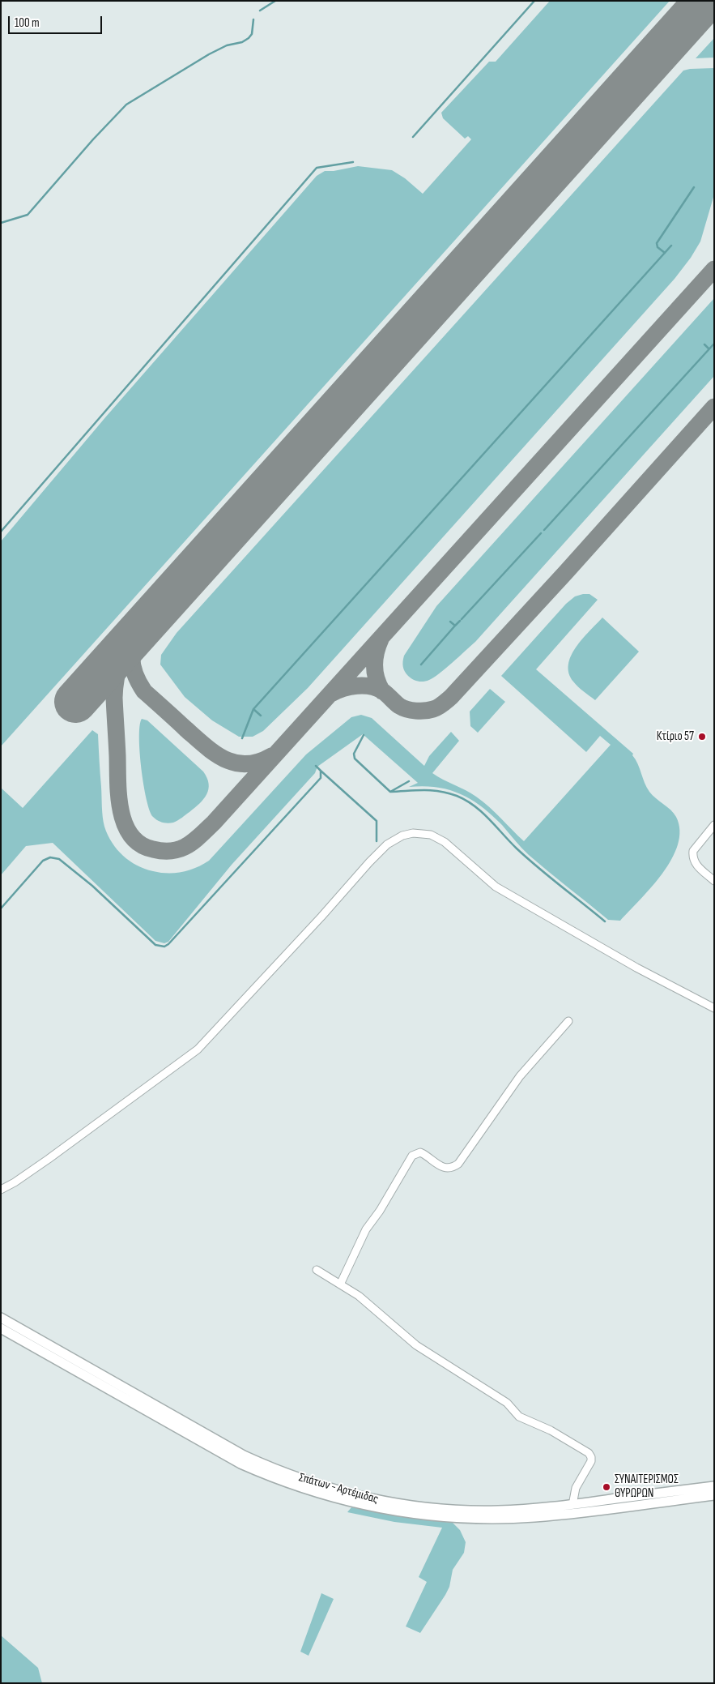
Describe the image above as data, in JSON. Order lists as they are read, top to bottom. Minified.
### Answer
{"streets":{"main road":["Σπάτων - Αρτέμιδας"]},"places":["Κτίριο 57","ΣΥΝΑΙΤΕΡΙΣΜΟΣ ΘΥΡΩΡΩΝ"],"scale_bar":"100 m"}
